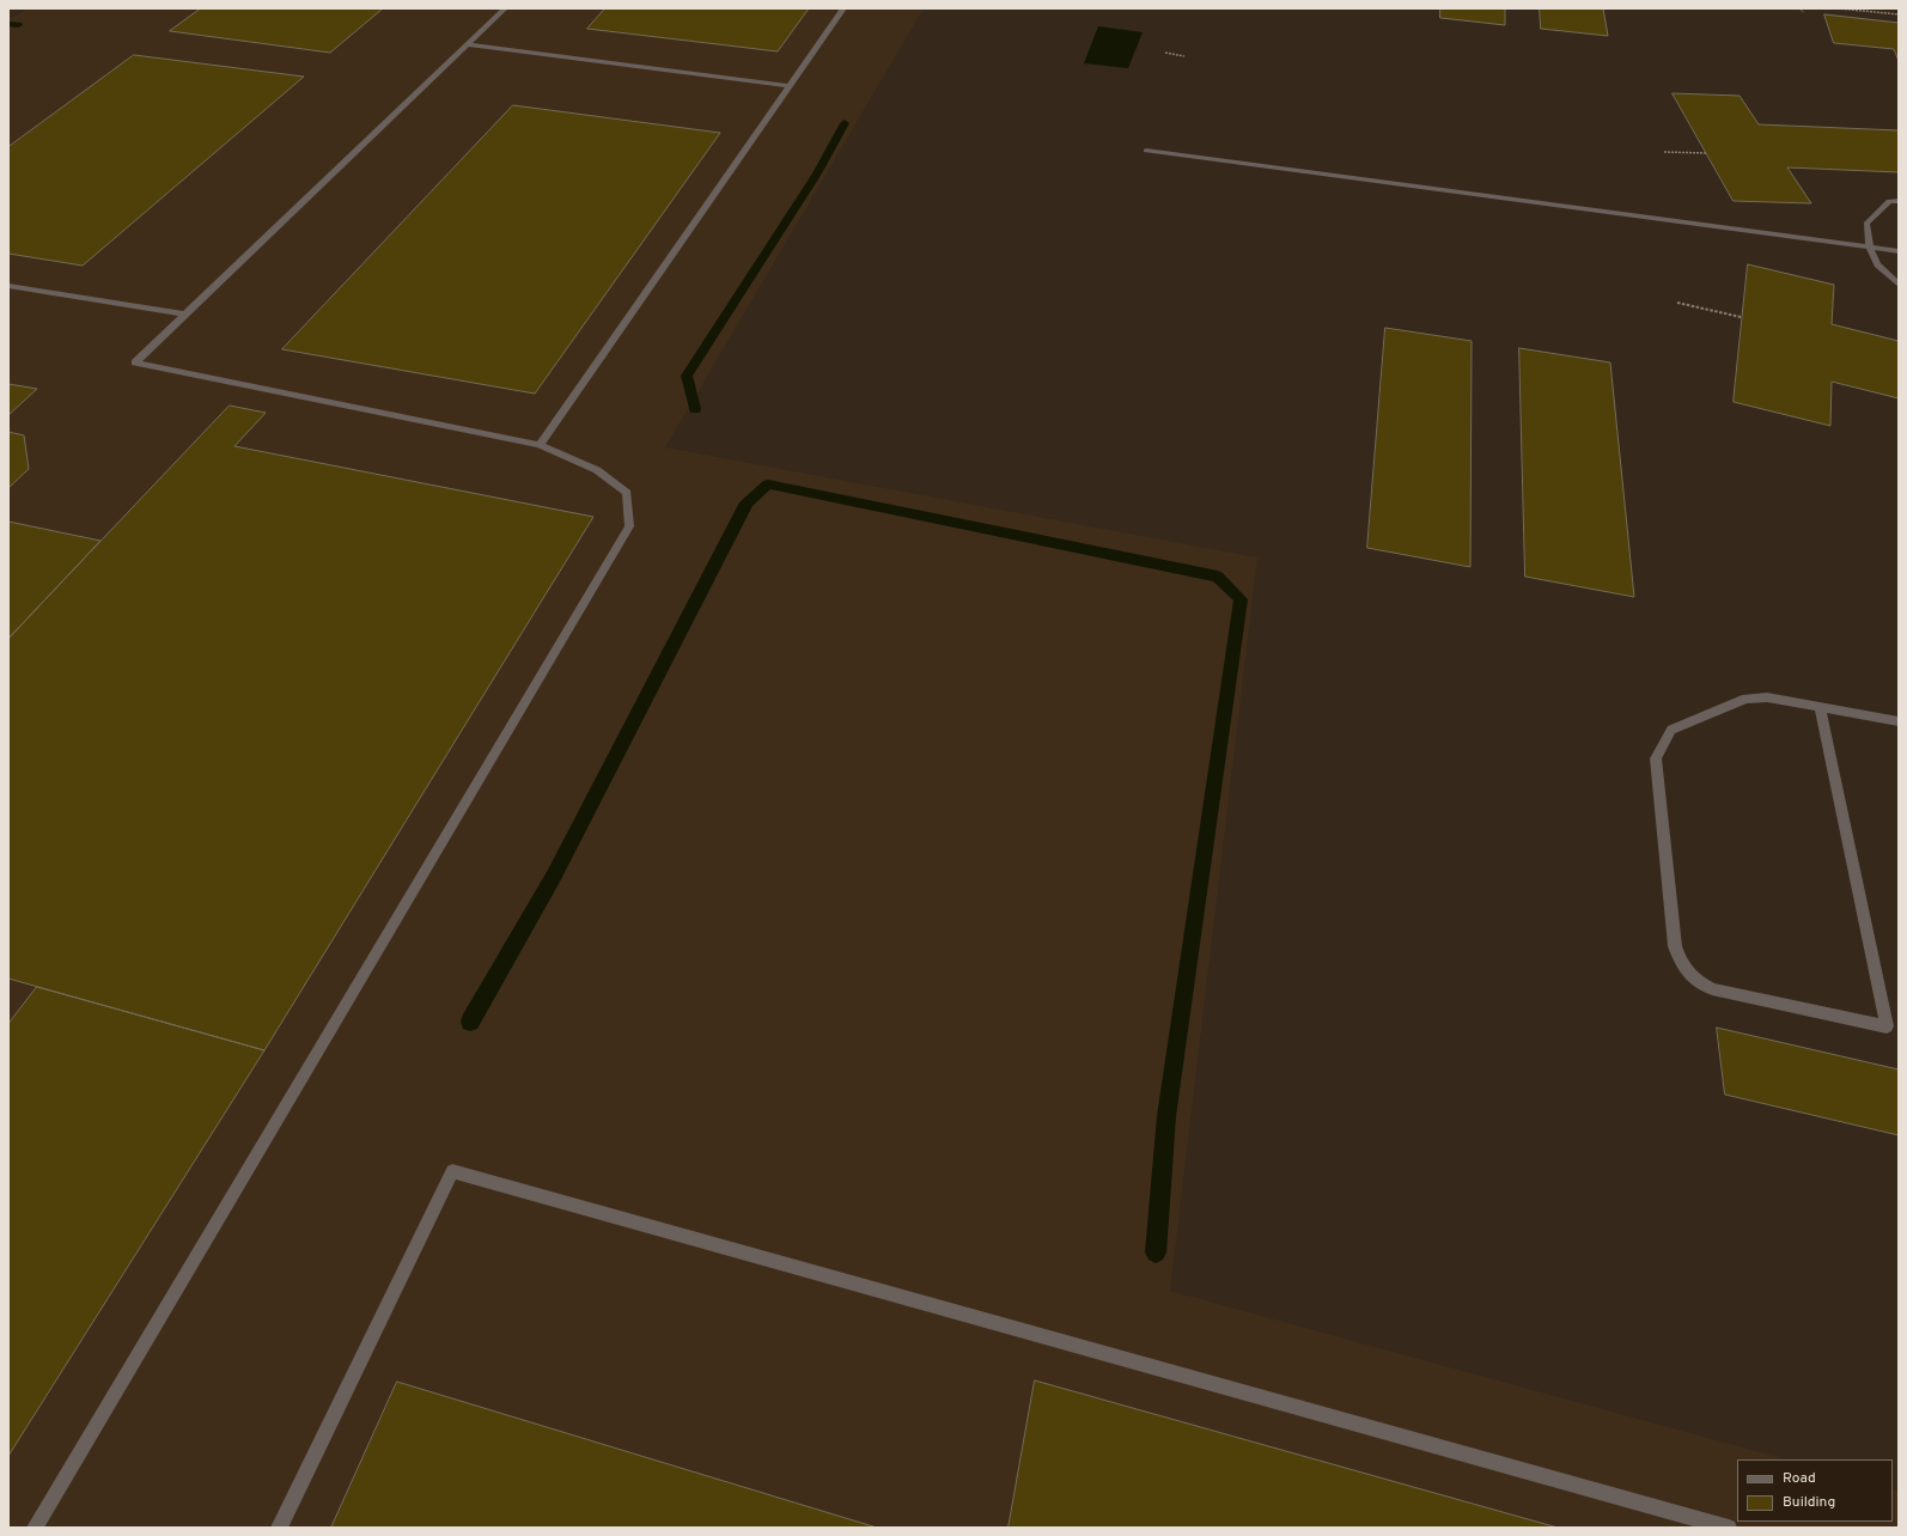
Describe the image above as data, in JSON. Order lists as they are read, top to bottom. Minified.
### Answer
{"legend":["Road","Building"]}
